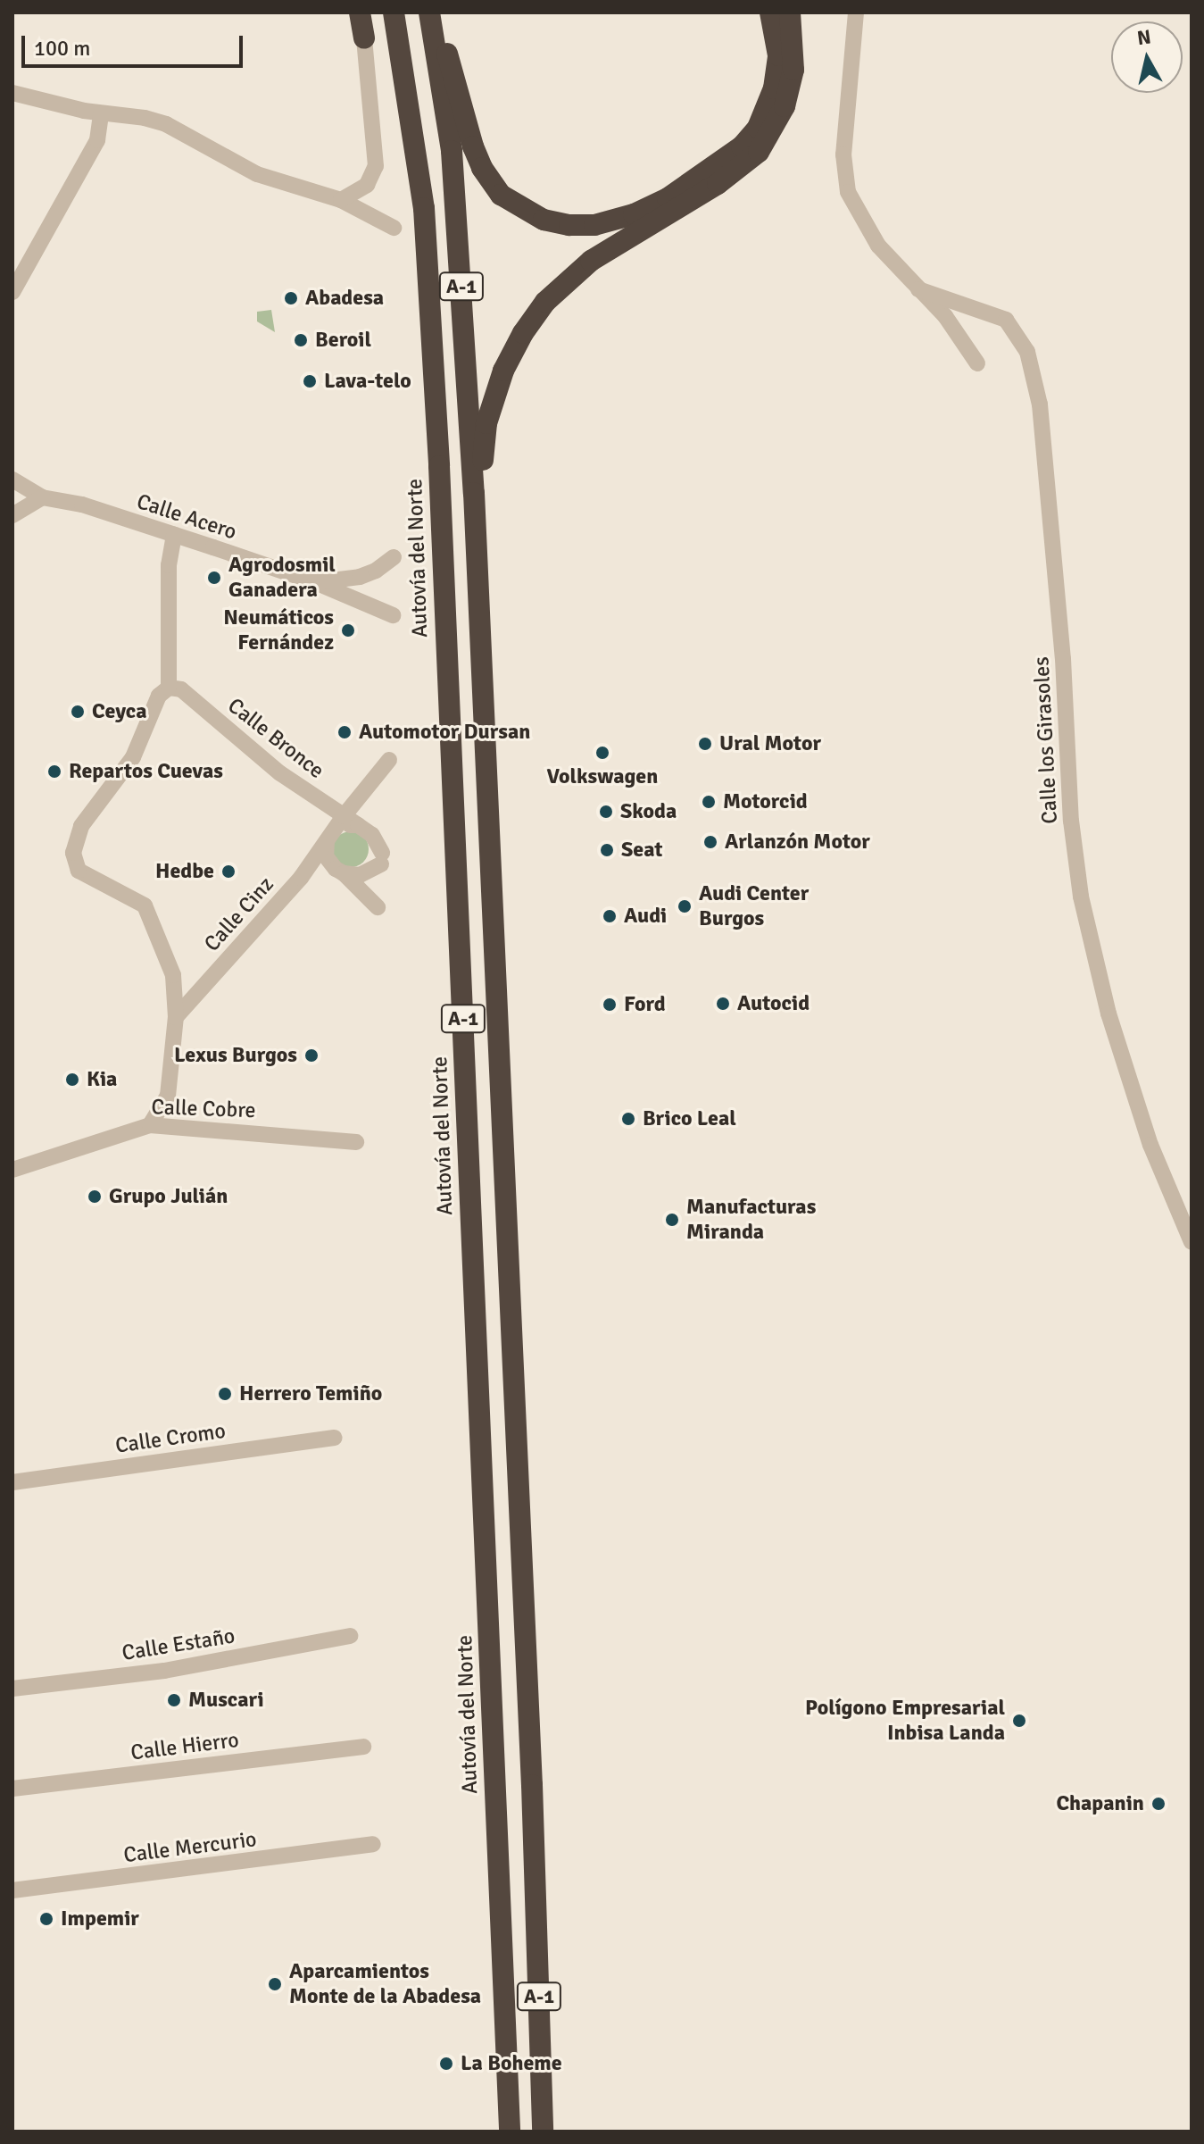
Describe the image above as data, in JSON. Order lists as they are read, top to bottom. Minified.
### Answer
{"streets":{"highway":["A-1","Autovía del Norte"],"street":["Calle Acero","Calle Bronce","Calle los Girasoles","Calle Cinz","Calle Cobre","Calle Cromo","Calle Estaño","Calle Hierro","Calle Mercurio"]},"crossings":[["Calle Bronce","Calle Cinz"]],"places":["Abadesa","Beroil","Lava-telo","Agrodosmil Ganadera","Neumáticos Fernández","Ceyca","Automotor Dursan","Ural Motor","Volkswagen","Repartos Cuevas","Motorcid","Skoda","Arlanzón Motor","Seat","Hedbe","Audi Center Burgos","Audi","Autocid","Ford","Lexus Burgos","Kia","Brico Leal","Grupo Julián","Manufacturas Miranda","Herrero Temiño","Muscari","Polígono Empresarial Inbisa Landa","Chapanin","Impemir","Aparcamientos Monte de la Abadesa","La Boheme"],"scale_bar":"100 m","north":"top"}
